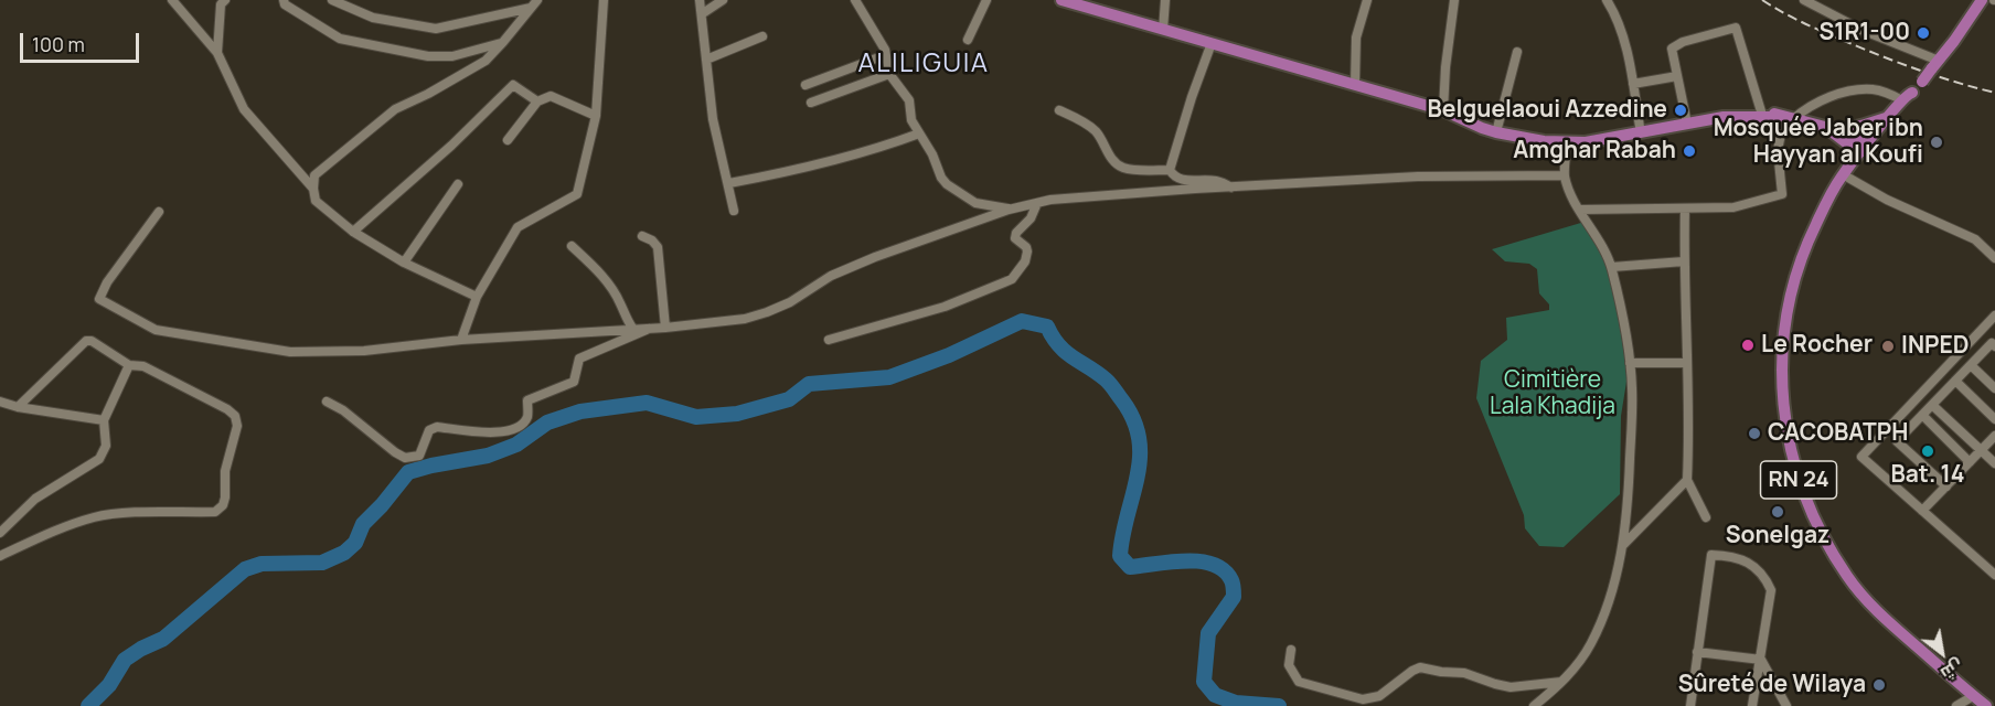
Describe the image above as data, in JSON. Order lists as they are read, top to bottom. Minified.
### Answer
{"streets":{"main road":["RN 24"]},"districts":["ALILIGUIA"],"parks":["Cimitière Lala Khadija"],"places":["S1R1-00","Belguelaoui Azzedine","Mosquée Jaber ibn Hayyan al Koufi","Amghar Rabah","Le Rocher","INPED","CACOBATPH","Bat. 14","Sonelgaz","Sûreté de Wilaya"],"scale_bar":"100 m","north":"bottom right"}
